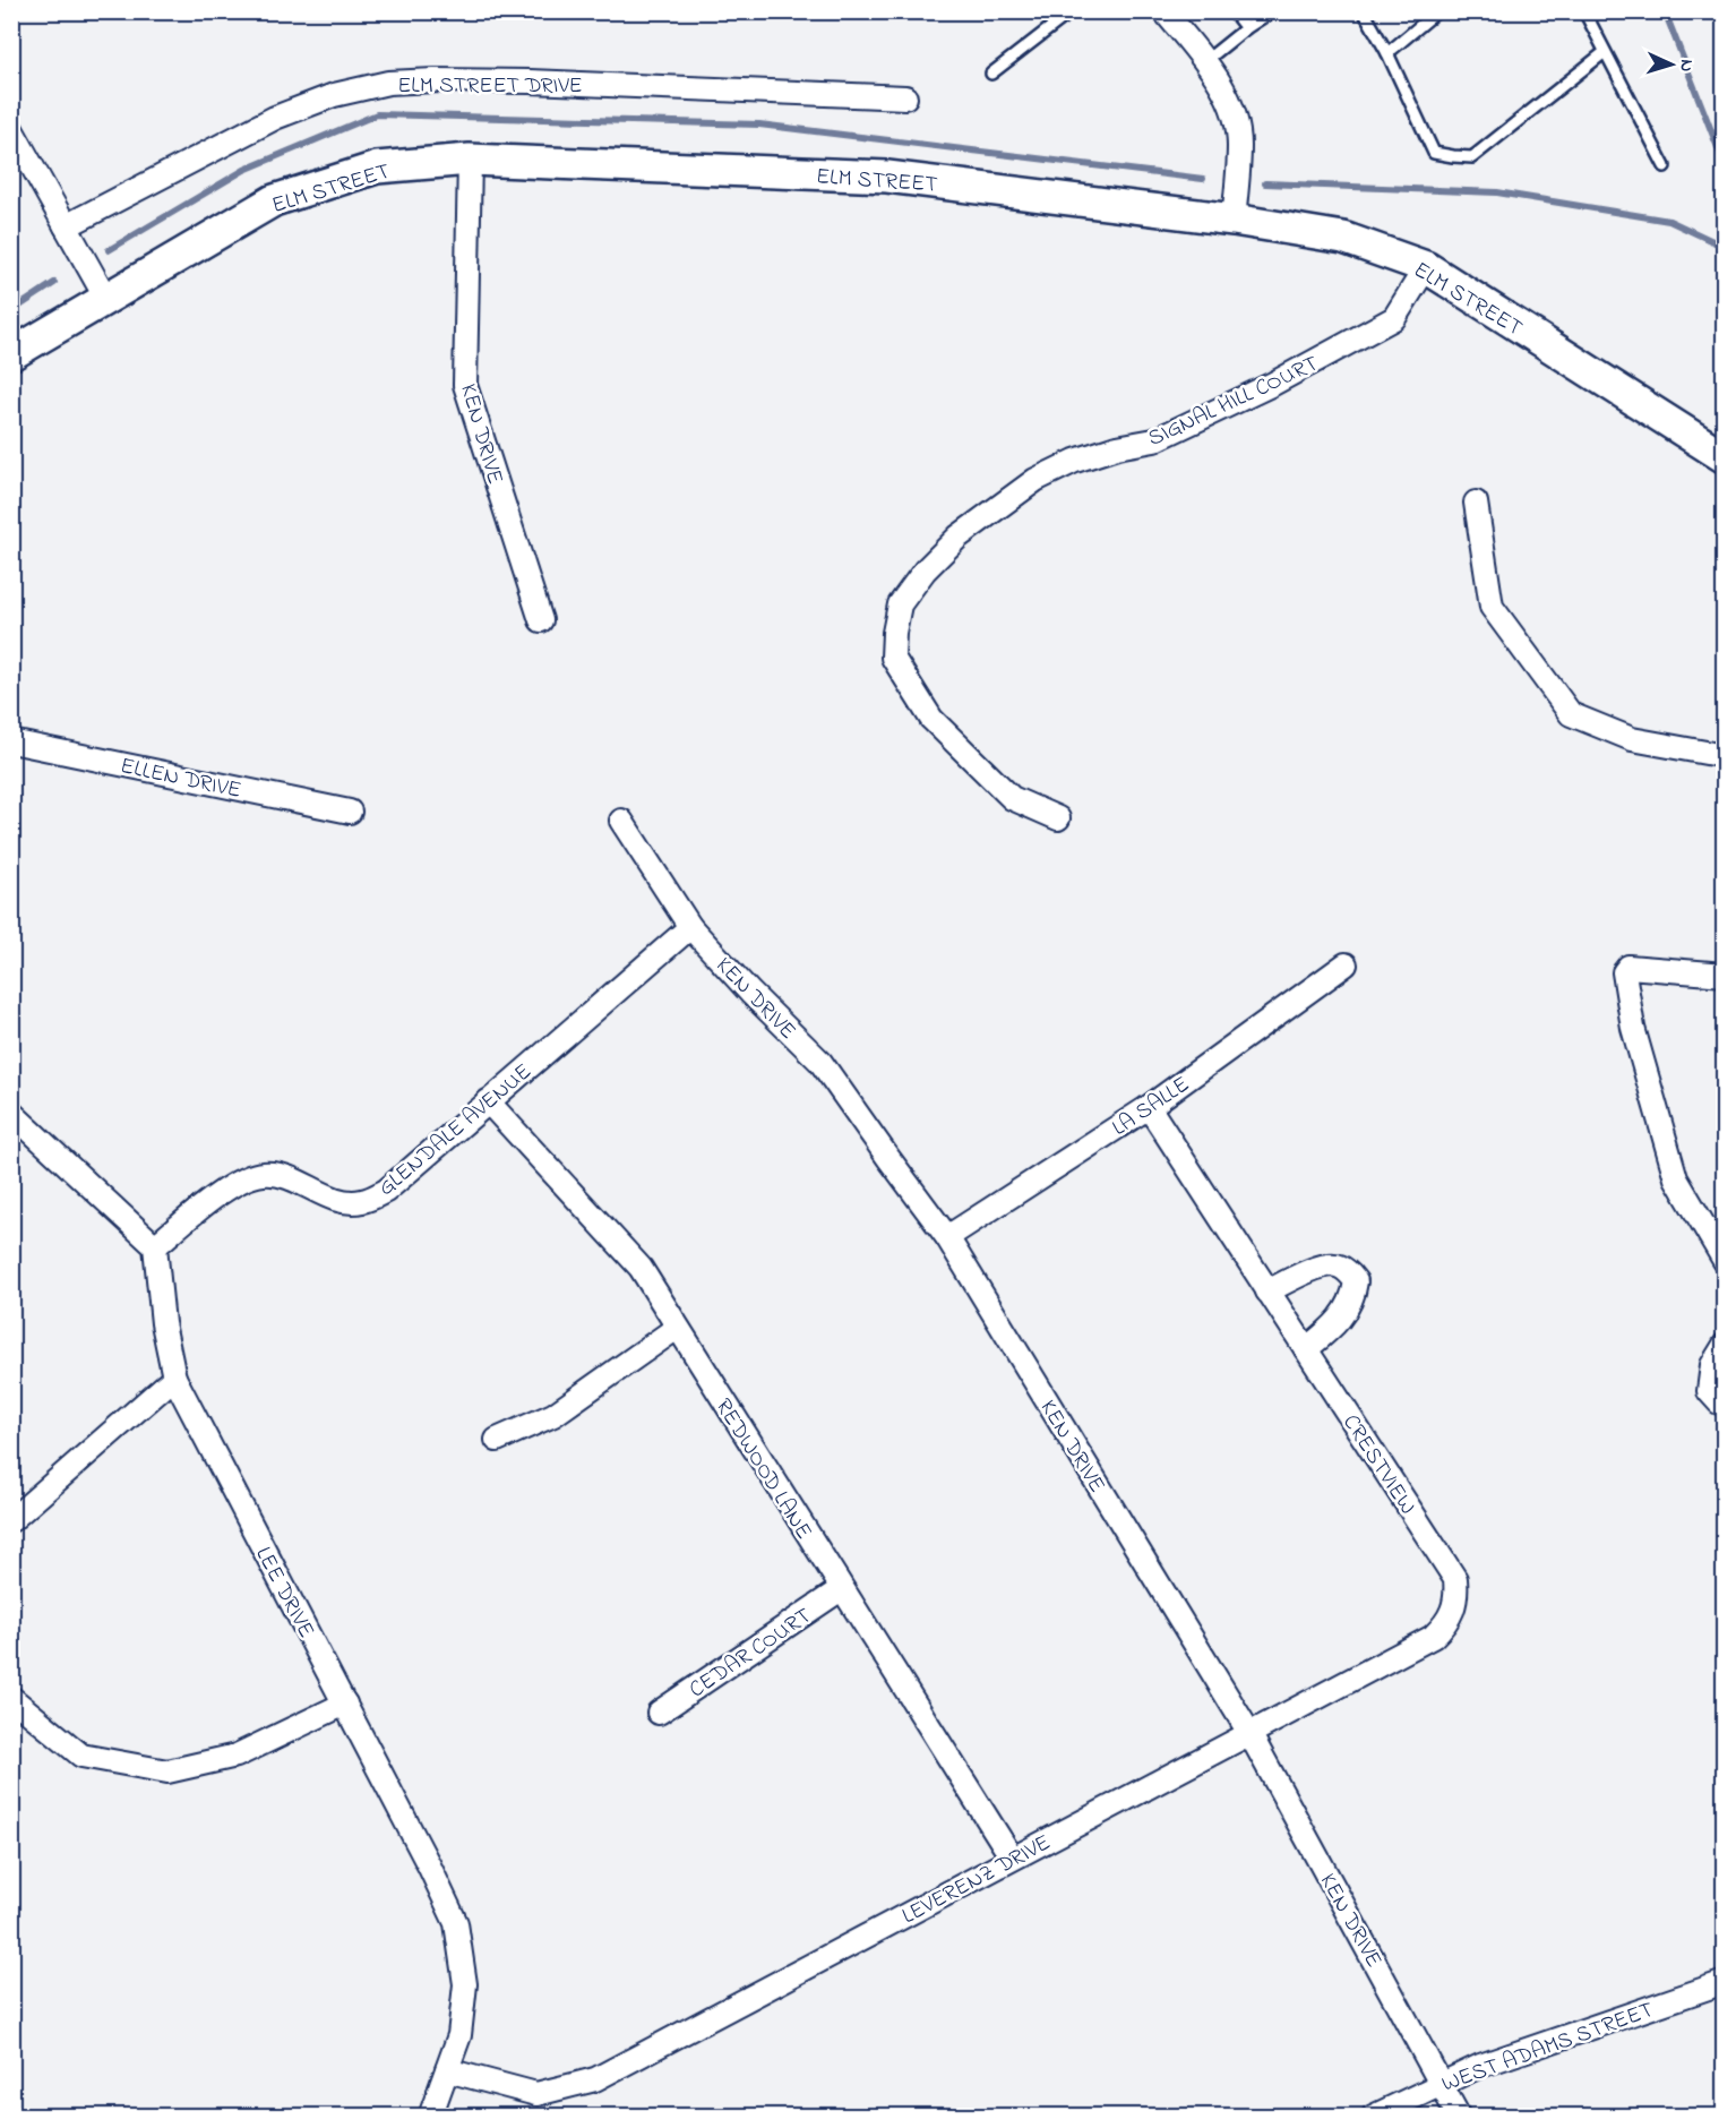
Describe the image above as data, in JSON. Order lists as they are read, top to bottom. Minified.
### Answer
{"streets":{"main road":["ELM STREET"],"street":["ELM STREET DRIVE","SIGNAL HILL COURT","KEN DRIVE","ELLEN DRIVE","LA SALLE","GLENDALE AVENUE","CRESTVIEW","REDWOOD LANE","LEE DRIVE","CEDAR COURT","LEVERENZ DRIVE","WEST ADAMS STREET"]},"crossings":[["ELM STREET","SIGNAL HILL COURT"],["ELM STREET","KEN DRIVE"],["KEN DRIVE","LA SALLE"],["KEN DRIVE","GLENDALE AVENUE"],["KEN DRIVE","LEVERENZ DRIVE"],["KEN DRIVE","WEST ADAMS STREET"],["LA SALLE","CRESTVIEW"],["GLENDALE AVENUE","REDWOOD LANE"],["GLENDALE AVENUE","LEE DRIVE"],["CRESTVIEW","LEVERENZ DRIVE"],["REDWOOD LANE","CEDAR COURT"],["REDWOOD LANE","LEVERENZ DRIVE"],["LEE DRIVE","LEVERENZ DRIVE"]],"north":"right"}
